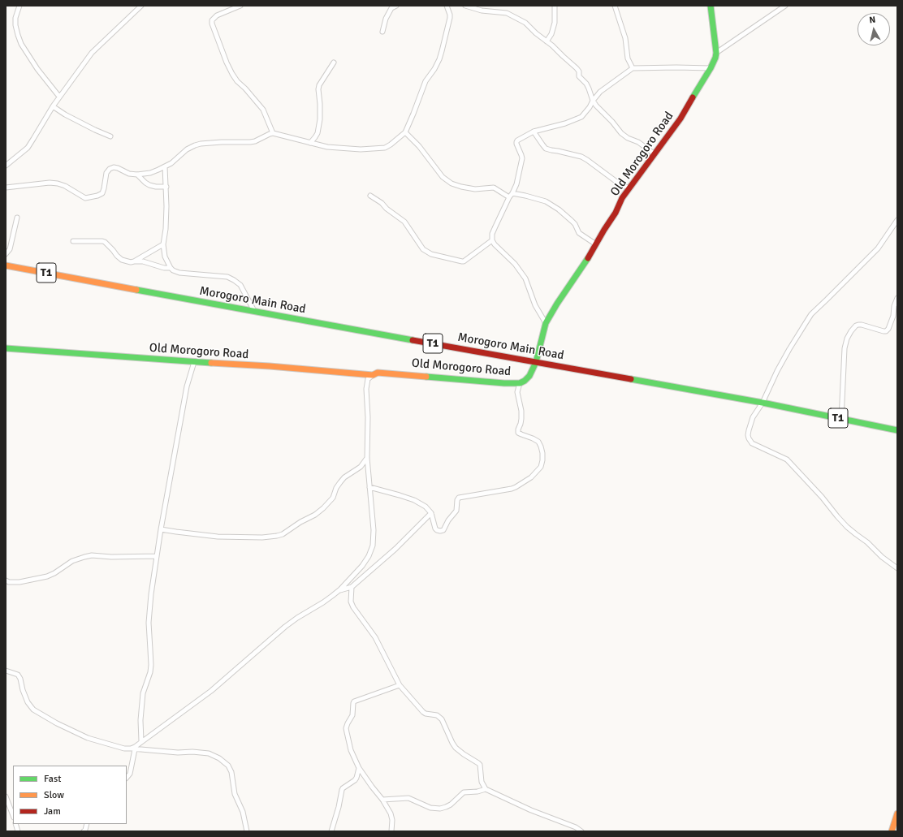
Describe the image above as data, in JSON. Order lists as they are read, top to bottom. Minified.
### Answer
{"streets":{"main road":["Old Morogoro Road","T1","Morogoro Main Road"]},"crossings":[["Old Morogoro Road","Morogoro Main Road"]],"legend":["Fast","Slow","Jam"],"north":"top"}
